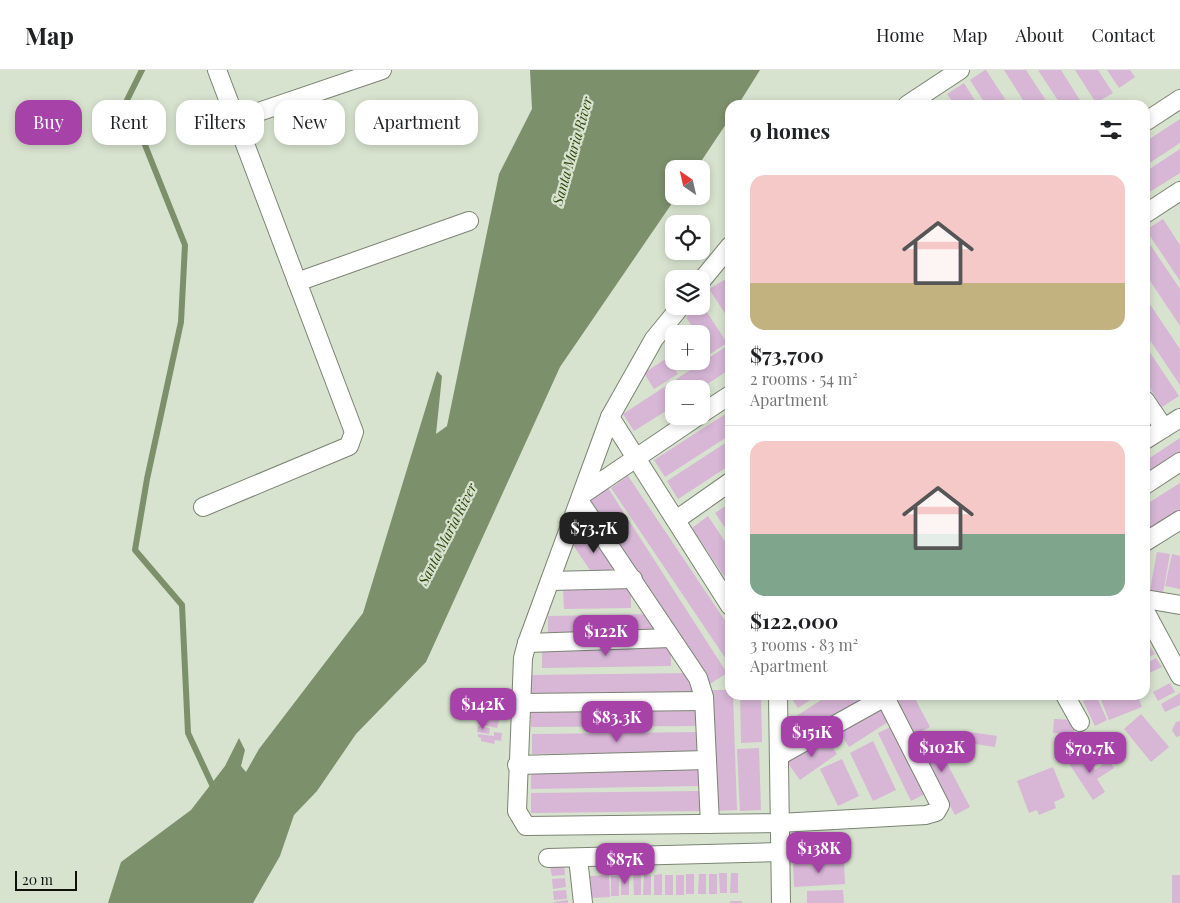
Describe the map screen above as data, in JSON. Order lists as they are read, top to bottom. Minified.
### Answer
{"water":["Santa Maria River"],"scale_bar":"20 m","north":"top left","page":{"header":"Map","nav":["Home","Map","About","Contact"],"chip":["Buy","Rent","Filters","New","Apartment"],"heading":"9 homes","map_buttons":["+","−"],"list":[{"name":"$73,700","note":"2 rooms · 54 m² · Apartment"},{"name":"$122,000","note":"3 rooms · 83 m² · Apartment"}],"price":["$73.7K","$122K","$142K","$83.3K","$151K","$102K","$70.7K","$138K","$87K"],"scale":"20 m"}}
